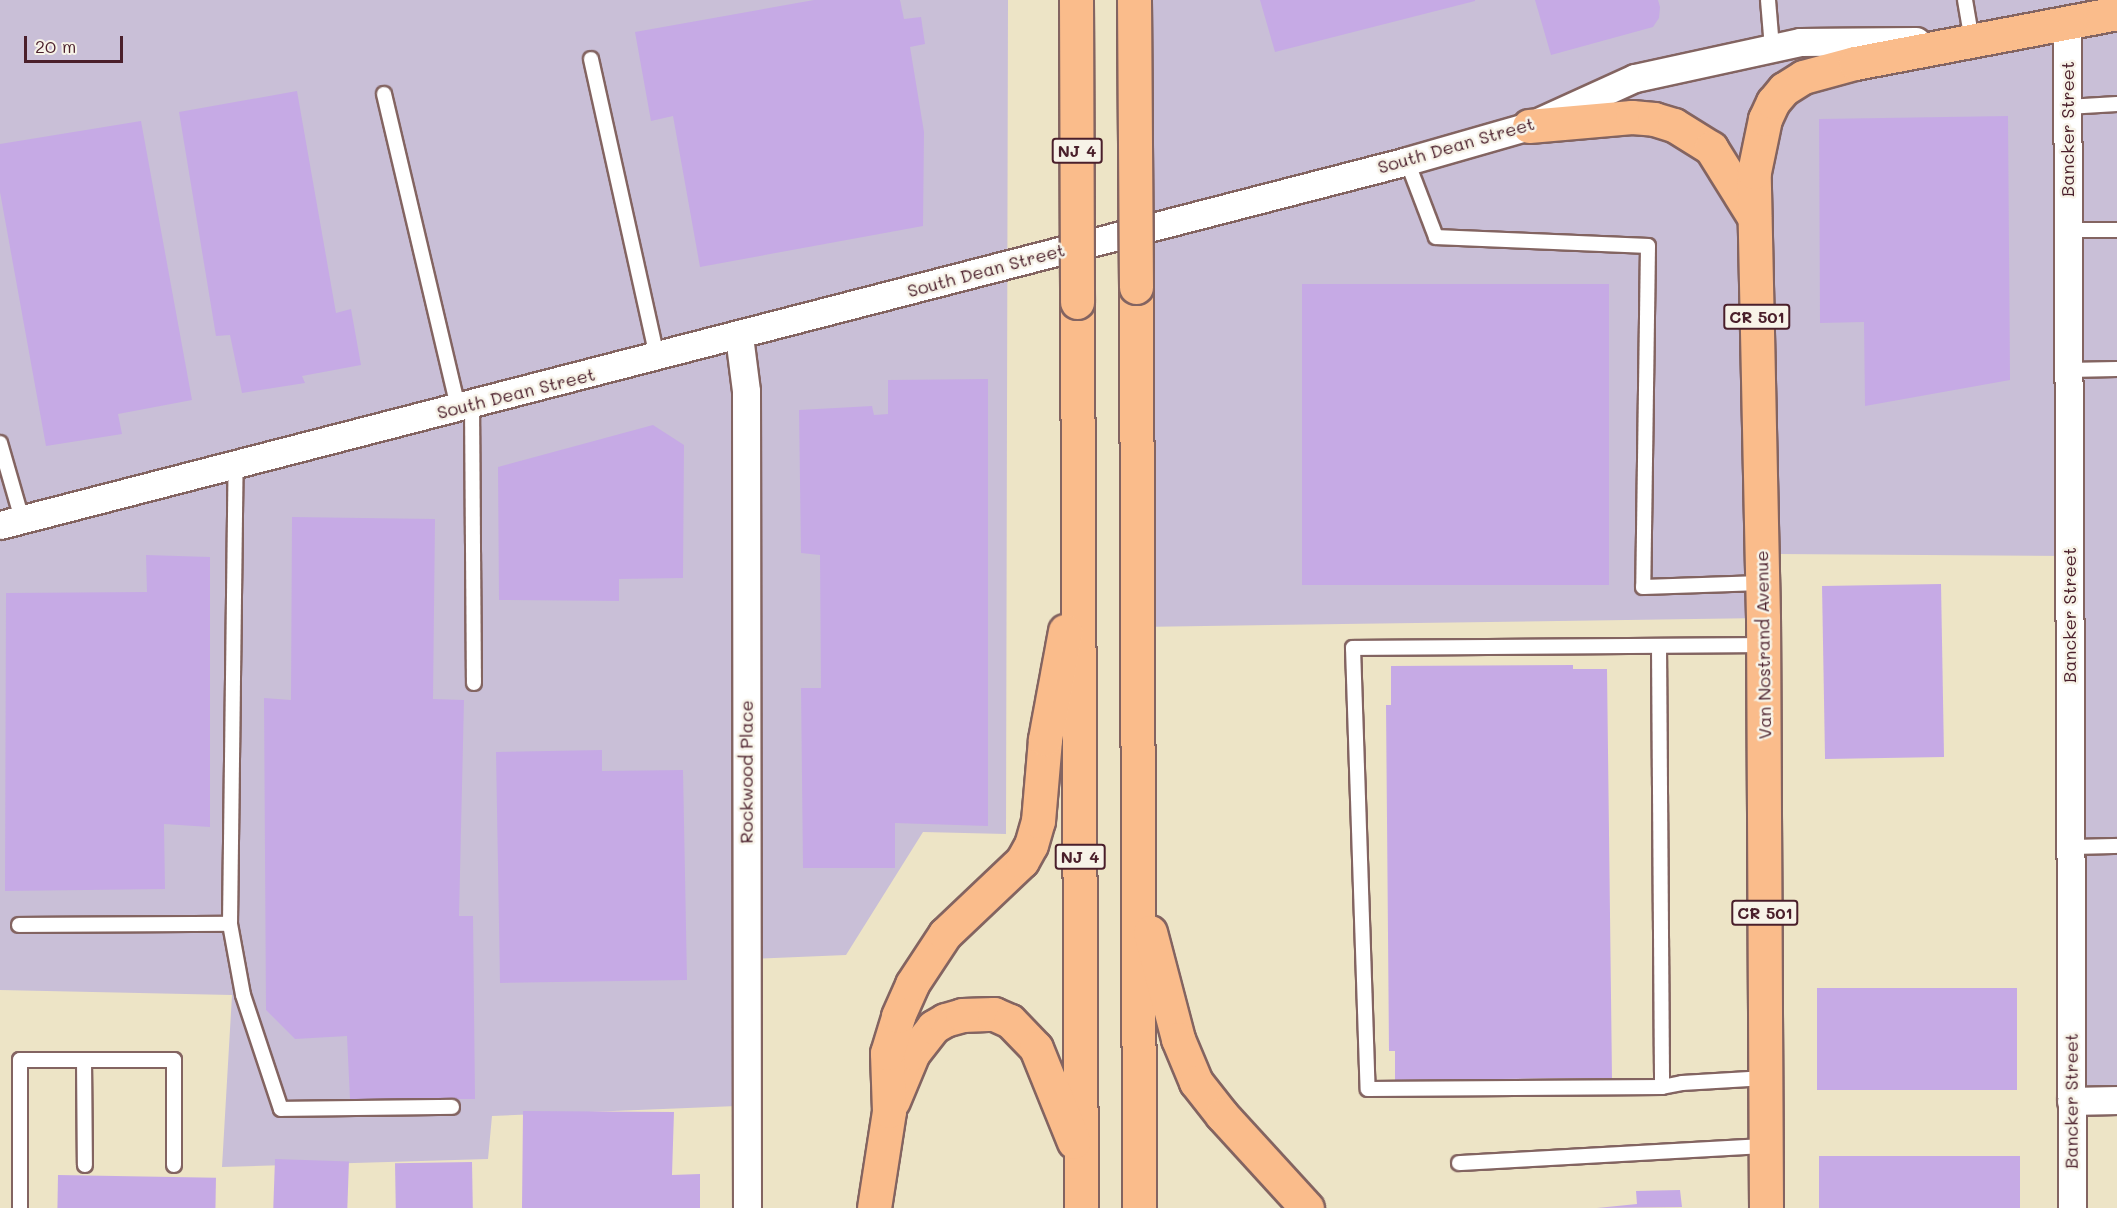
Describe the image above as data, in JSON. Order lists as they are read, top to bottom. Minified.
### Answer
{"streets":{"main road":["South Dean Street","NJ 4","CR 501","Van Nostrand Avenue"],"street":["Bancker Street","Rockwood Place"]},"crossings":[["Bancker Street","South Dean Street"],["South Dean Street","Van Nostrand Avenue"],["South Dean Street","Rockwood Place"]],"scale_bar":"20 m"}
